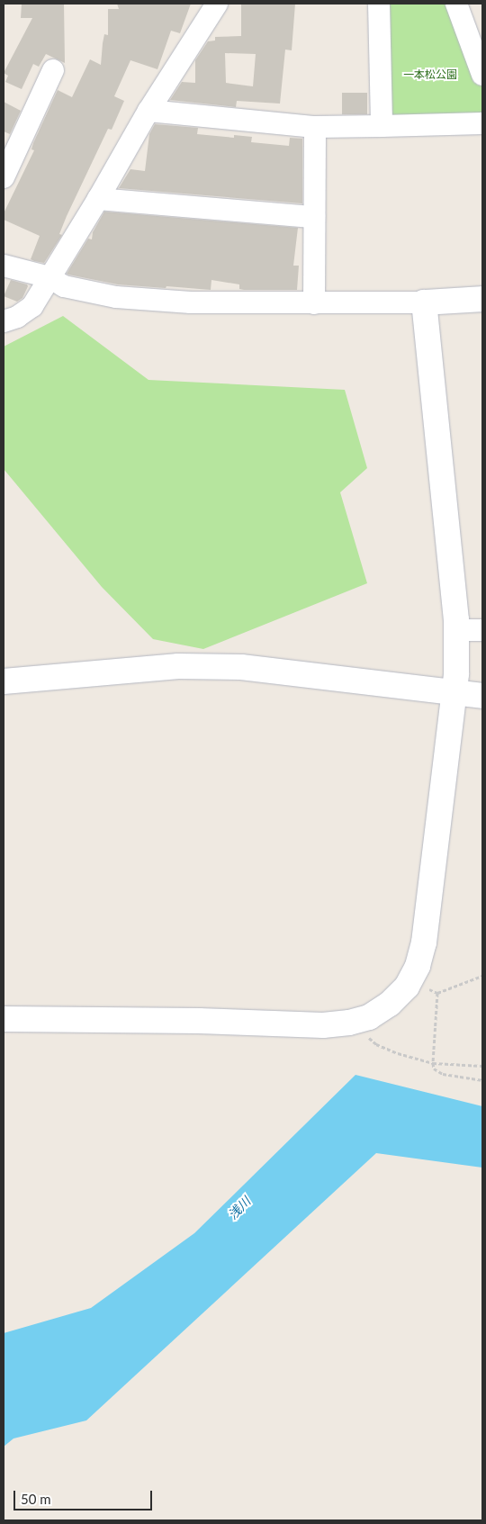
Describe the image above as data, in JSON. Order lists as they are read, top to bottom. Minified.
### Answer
{"water":["浅川"],"parks":["一本松公園"],"scale_bar":"50 m"}
